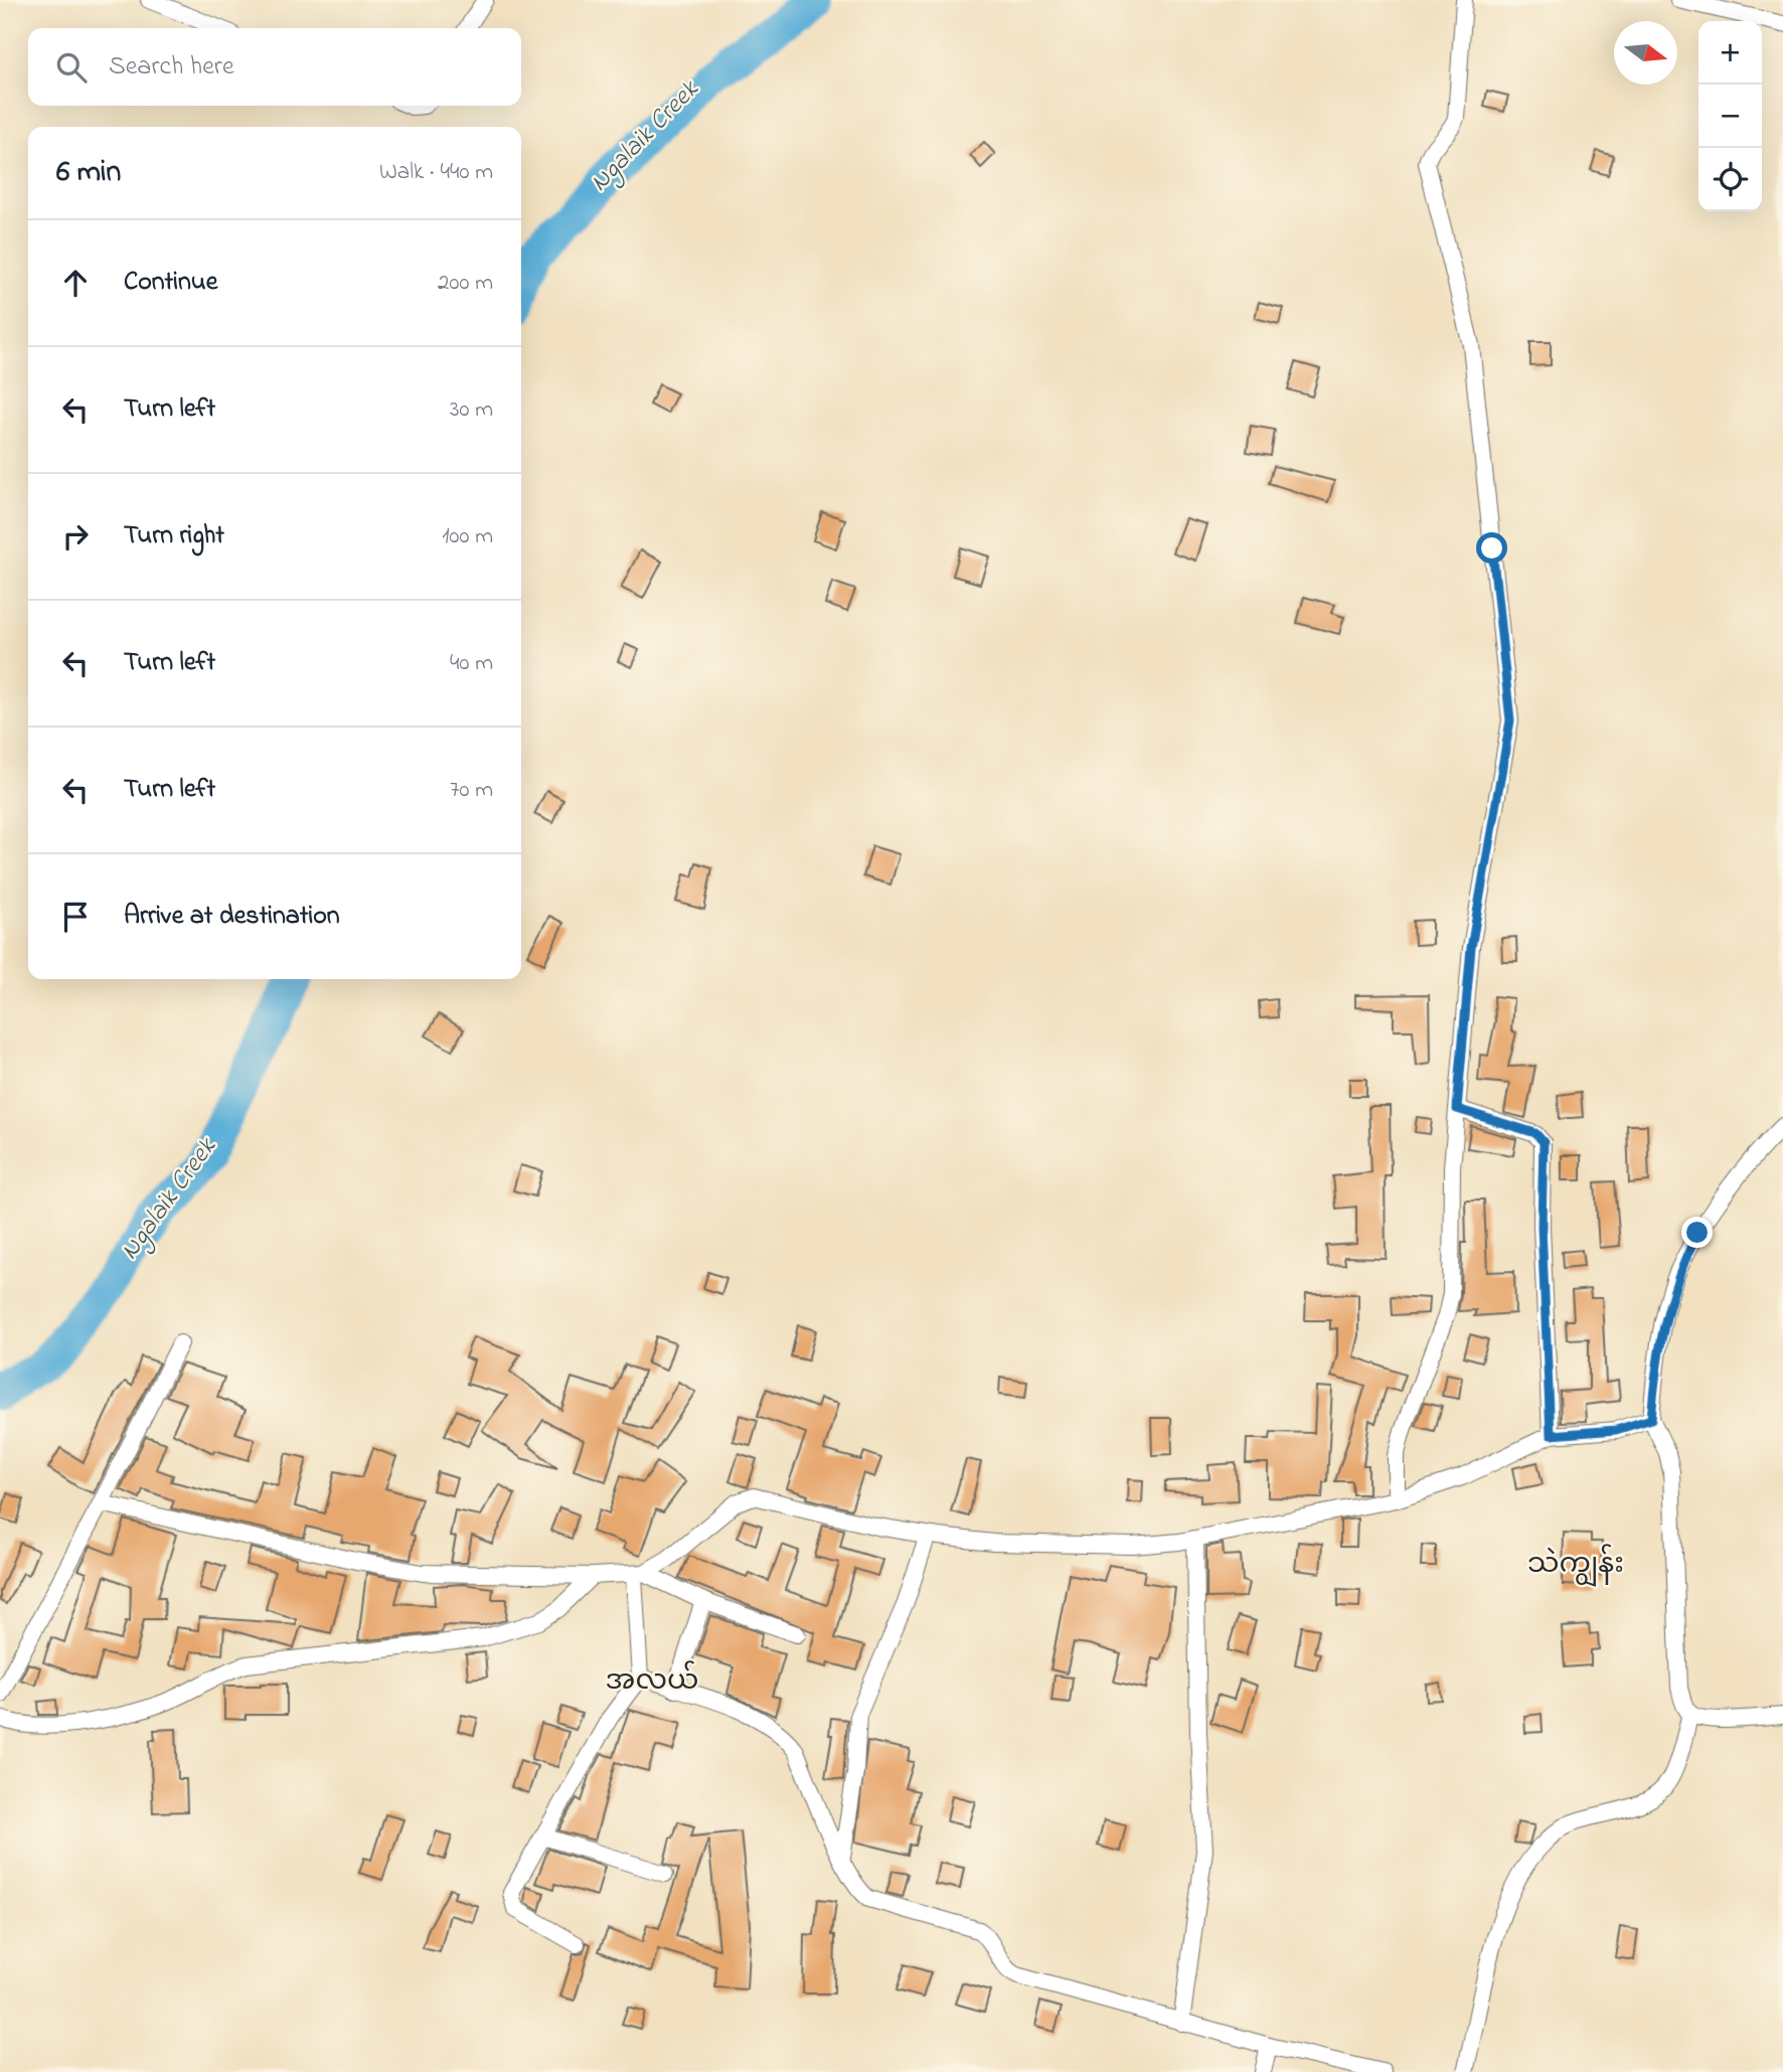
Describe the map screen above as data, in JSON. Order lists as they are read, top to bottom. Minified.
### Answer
{"districts":["သဲကျွန်း","အလယ်"],"water":["Ngalaik Creek"],"north":"right","page":{"map_buttons":["+","−"],"search":"Search here","heading":["6 min","Walk · 440 m"],"list":[["Continue","200 m"],["Turn left","30 m"],["Turn right","100 m"],["Turn left","40 m"],["Turn left","70 m"],"Arrive at destination"]}}
